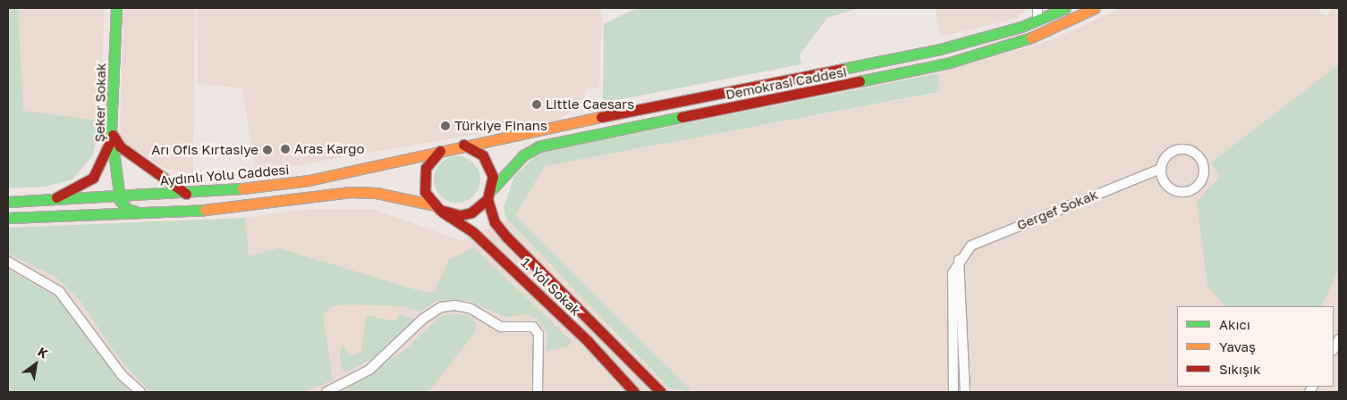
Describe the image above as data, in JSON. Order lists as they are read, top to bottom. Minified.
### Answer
{"streets":{"main road":["Demokrasi Caddesi","Şeker Sokak","Aydınlı Yolu Caddesi","1. Yol Sokak"],"street":["Gergef Sokak"]},"crossings":[["Demokrasi Caddesi","Aydınlı Yolu Caddesi"],["Demokrasi Caddesi","1. Yol Sokak"],["Şeker Sokak","Aydınlı Yolu Caddesi"],["Aydınlı Yolu Caddesi","1. Yol Sokak"]],"places":["Little Caesars","Türkiye Finans","Aras Kargo","Arı Ofis Kırtasiye"],"legend":["Akıcı","Yavaş","Sıkışık"],"north":"top right"}
